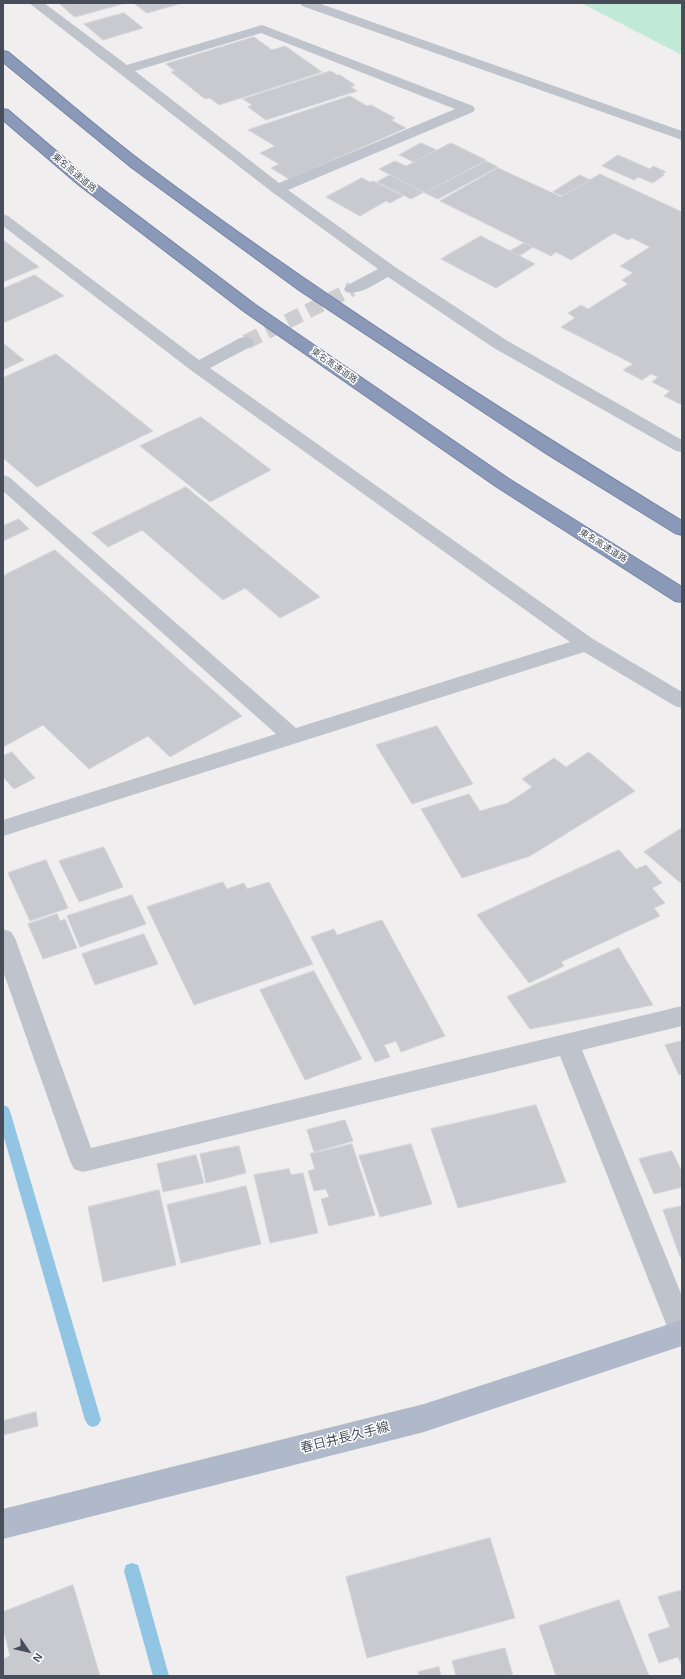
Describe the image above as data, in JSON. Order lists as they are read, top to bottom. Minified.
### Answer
{"streets":{"highway":["東名高速道路"],"main road":["春日井長久手線"]},"north":"bottom right"}
